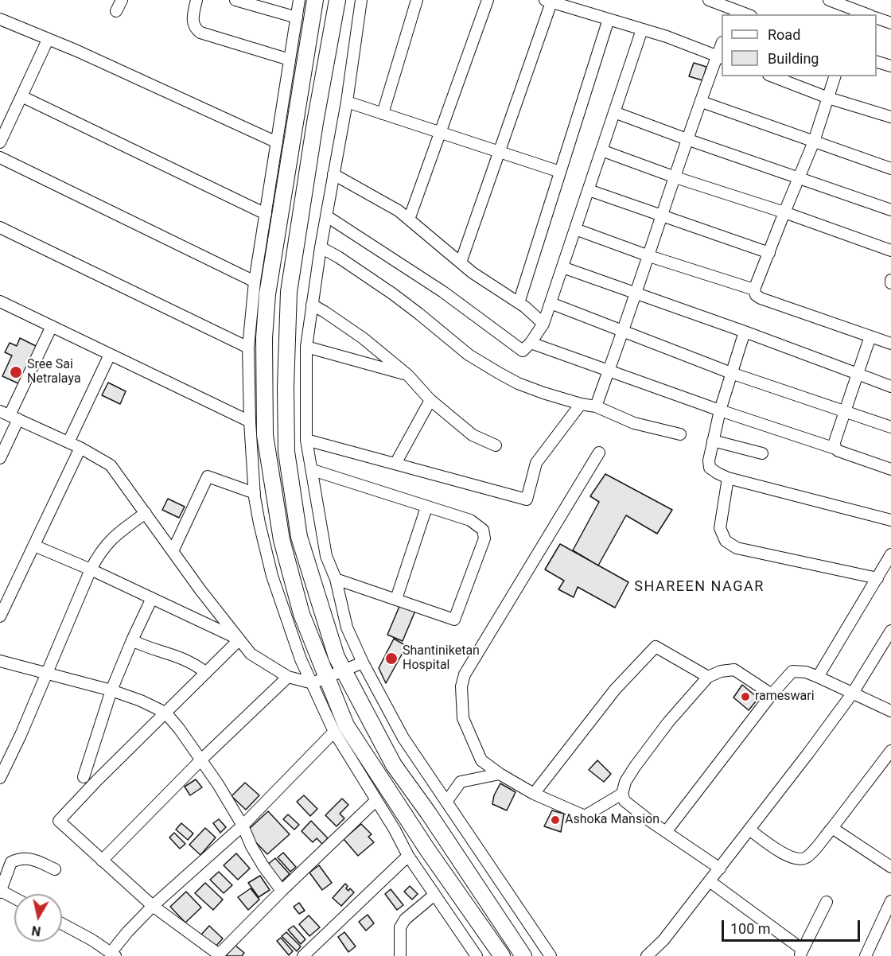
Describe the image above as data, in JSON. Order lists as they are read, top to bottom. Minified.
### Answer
{"districts":["SHAREEN NAGAR"],"places":["Sree Sai Netralaya","Shantiniketan Hospital","rameswari","Ashoka Mansion"],"legend":["Road","Building"],"scale_bar":"100 m","north":"bottom"}
